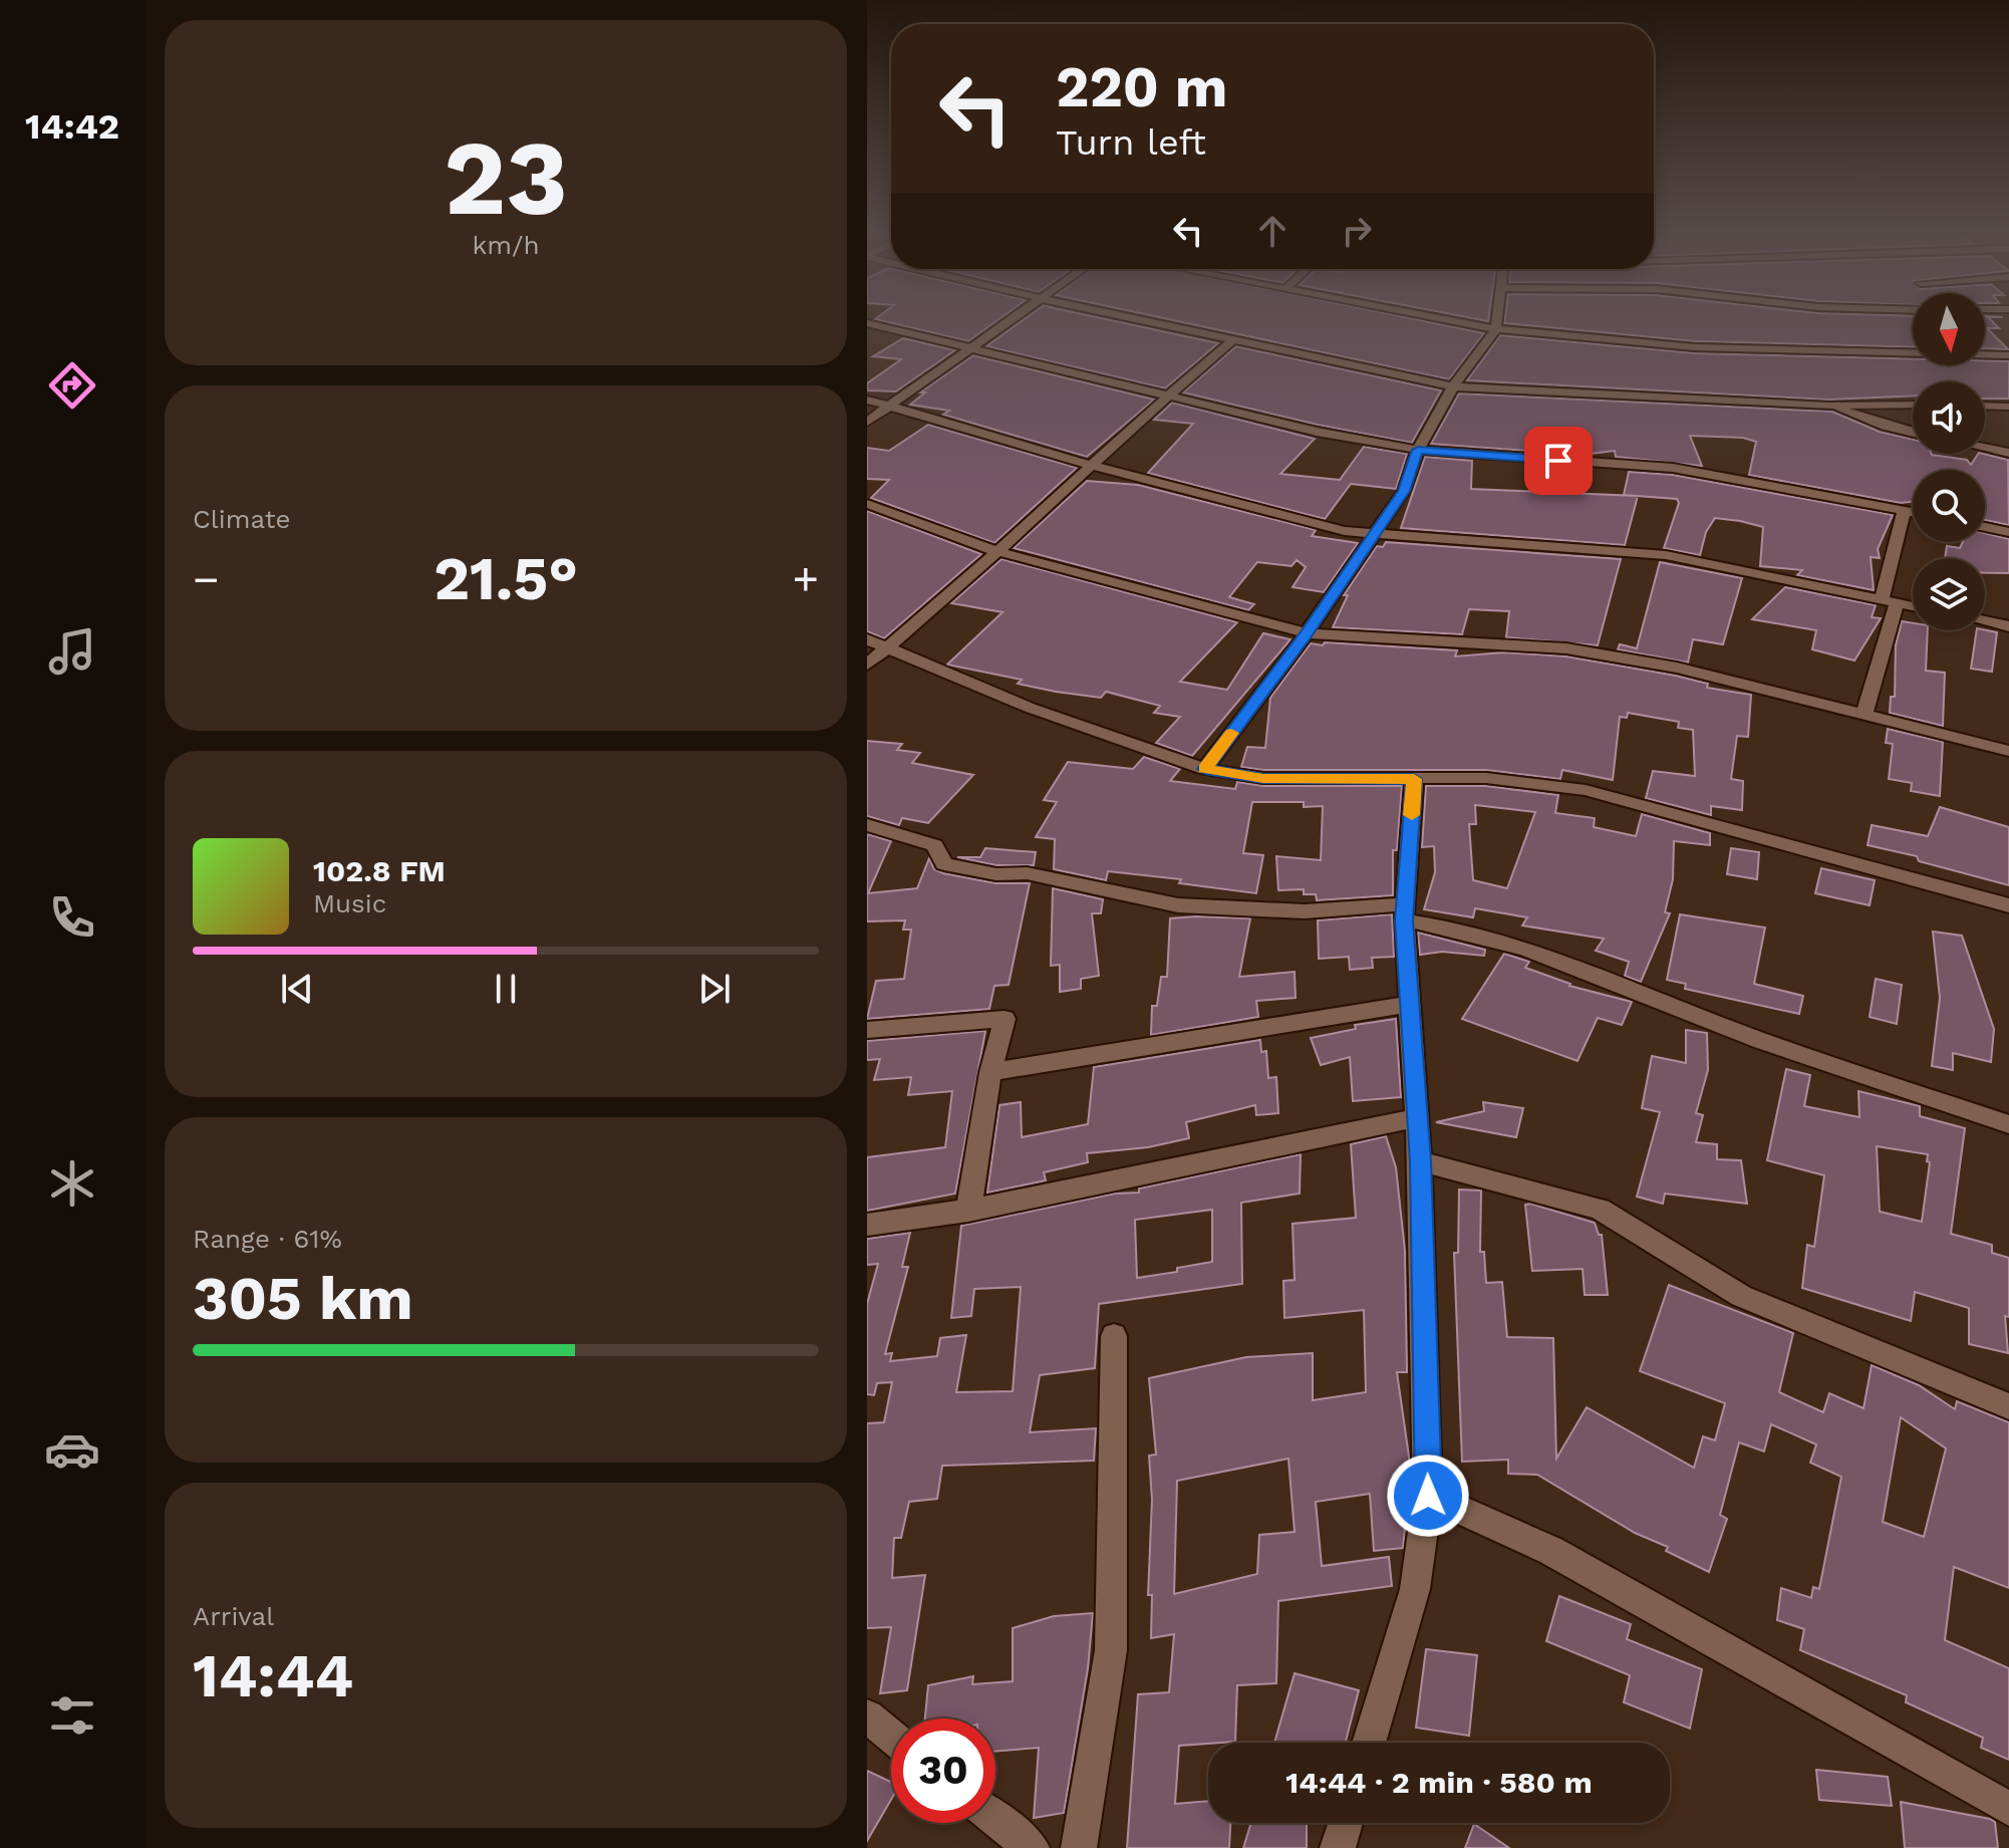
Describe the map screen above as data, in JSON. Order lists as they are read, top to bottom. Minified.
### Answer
{"north":"bottom","page":{"tabs":"14:42","tile":[["23","km/h"],"Climate",["Range · 61%","305 km"],["Arrival","14:44"]],"turn":["220 m","Turn left"],"heat":["−","21.5°","+"],"song":["102.8 FM","Music"],"limit":"30","trip":"14:44 · 2 min · 580 m"}}
